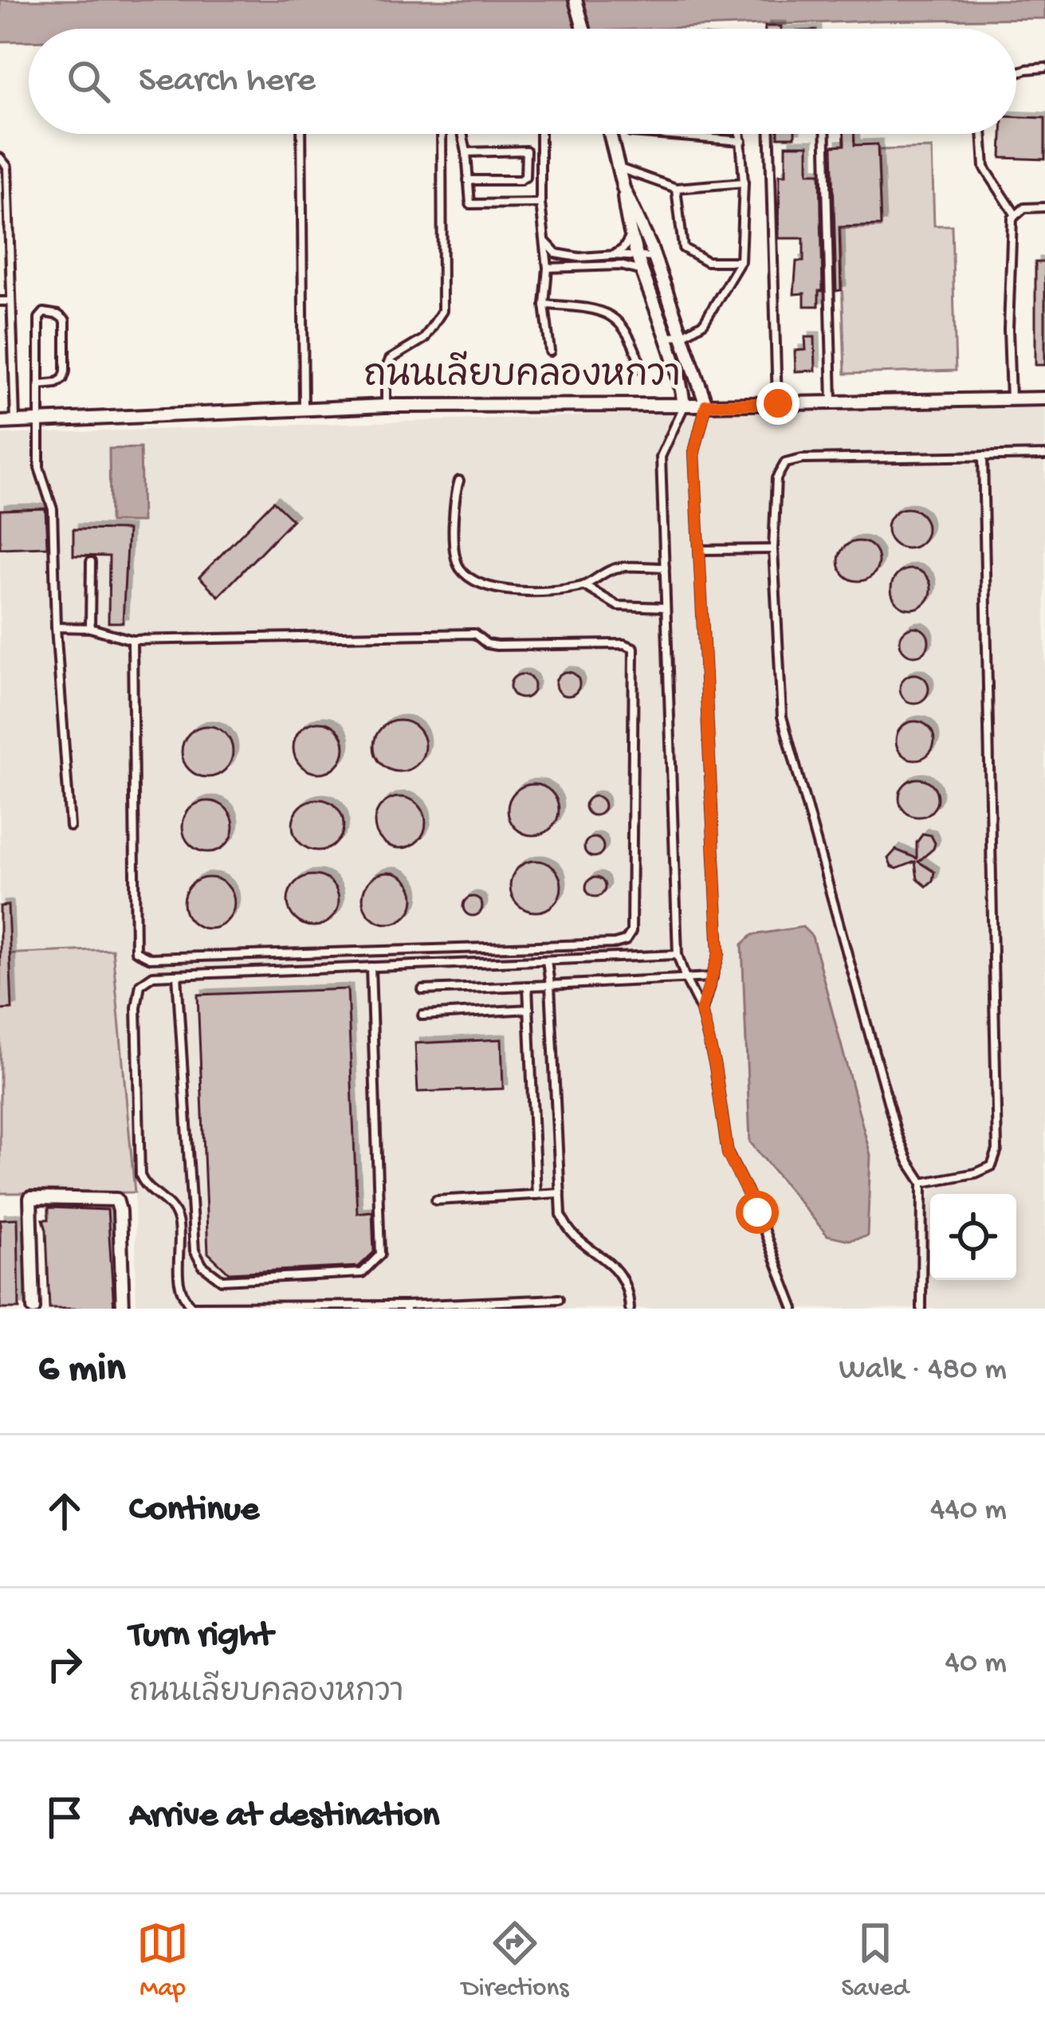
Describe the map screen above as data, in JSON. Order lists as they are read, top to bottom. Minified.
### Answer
{"streets":{"street":["ถนนเลียบคลองหกวา"]},"page":{"search":"Search here","heading":["6 min","Walk · 480 m"],"list":[["Continue","440 m"],["Turn right","ถนนเลียบคลองหกวา","40 m"],"Arrive at destination"],"nav":["Map","Directions","Saved"]}}
